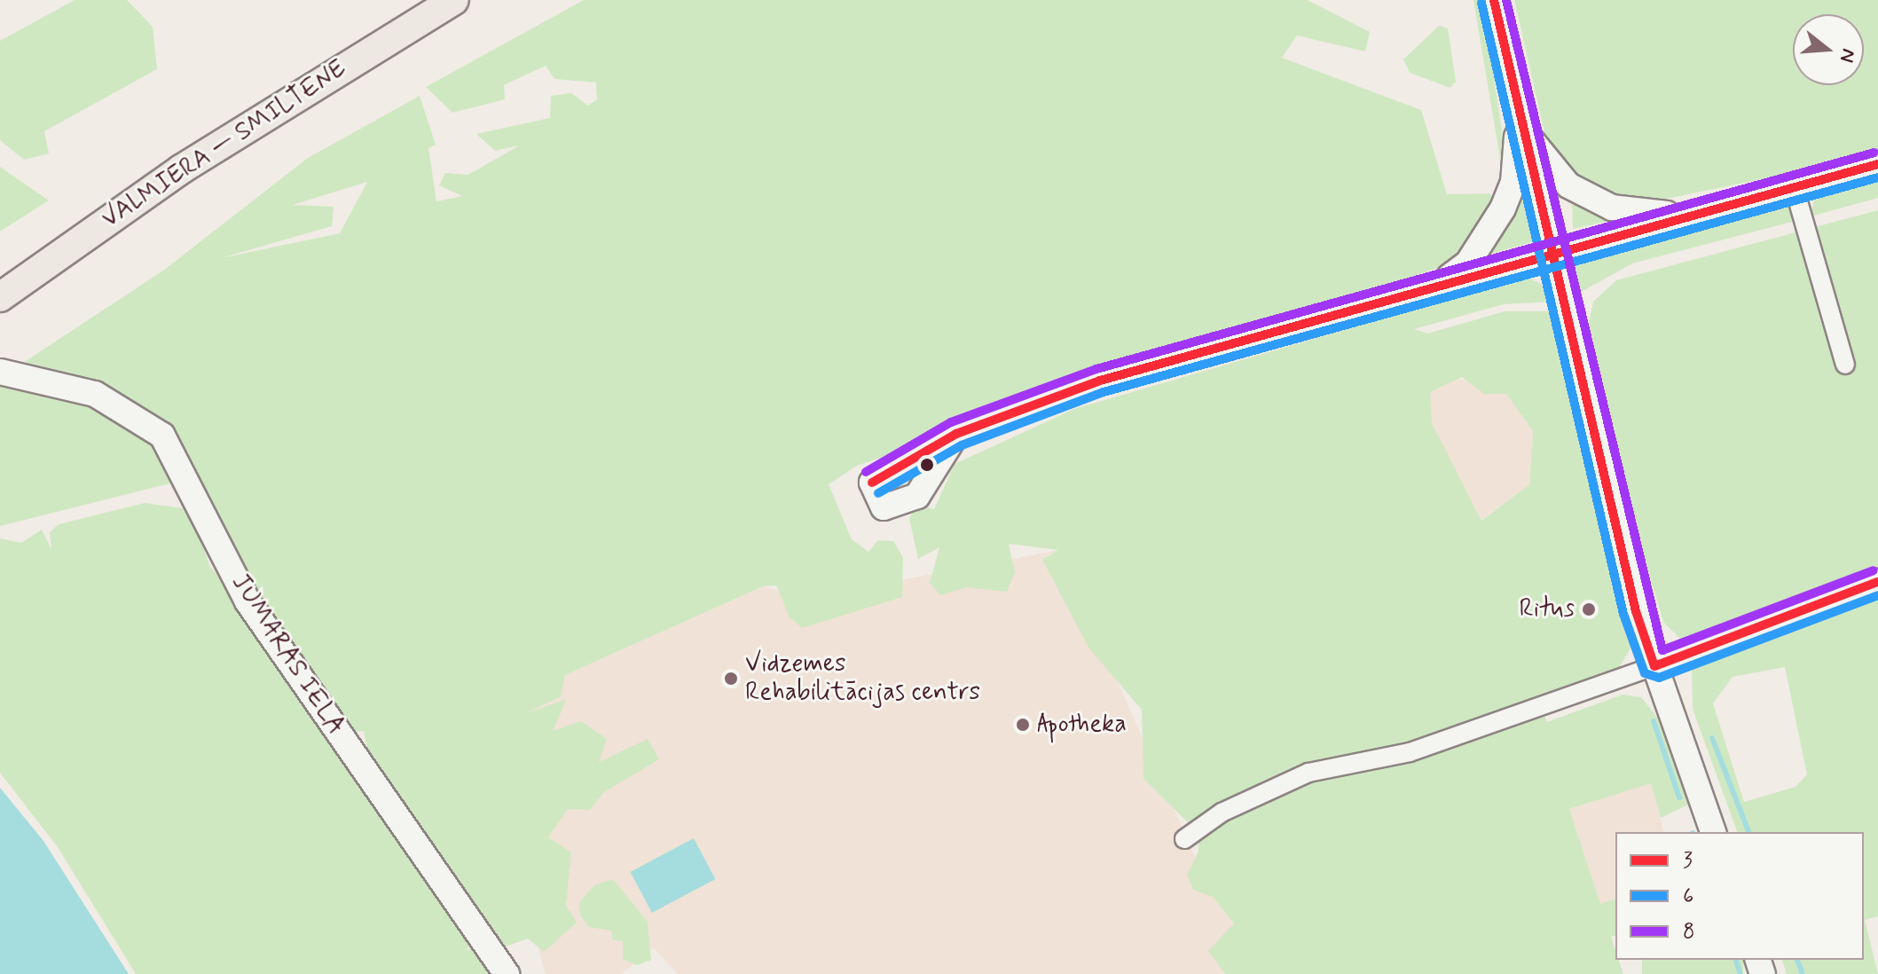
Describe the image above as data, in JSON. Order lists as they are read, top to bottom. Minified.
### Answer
{"streets":{"main road":["VALMIERA — SMILTENE"],"street":["JUMARAS IELA"]},"places":["Ritus","Vidzemes Rehabilitācijas centrs","Apotheka"],"lines":["transit line 3","transit line 8","transit line 6"],"legend":["3","6","8"],"north":"right"}
